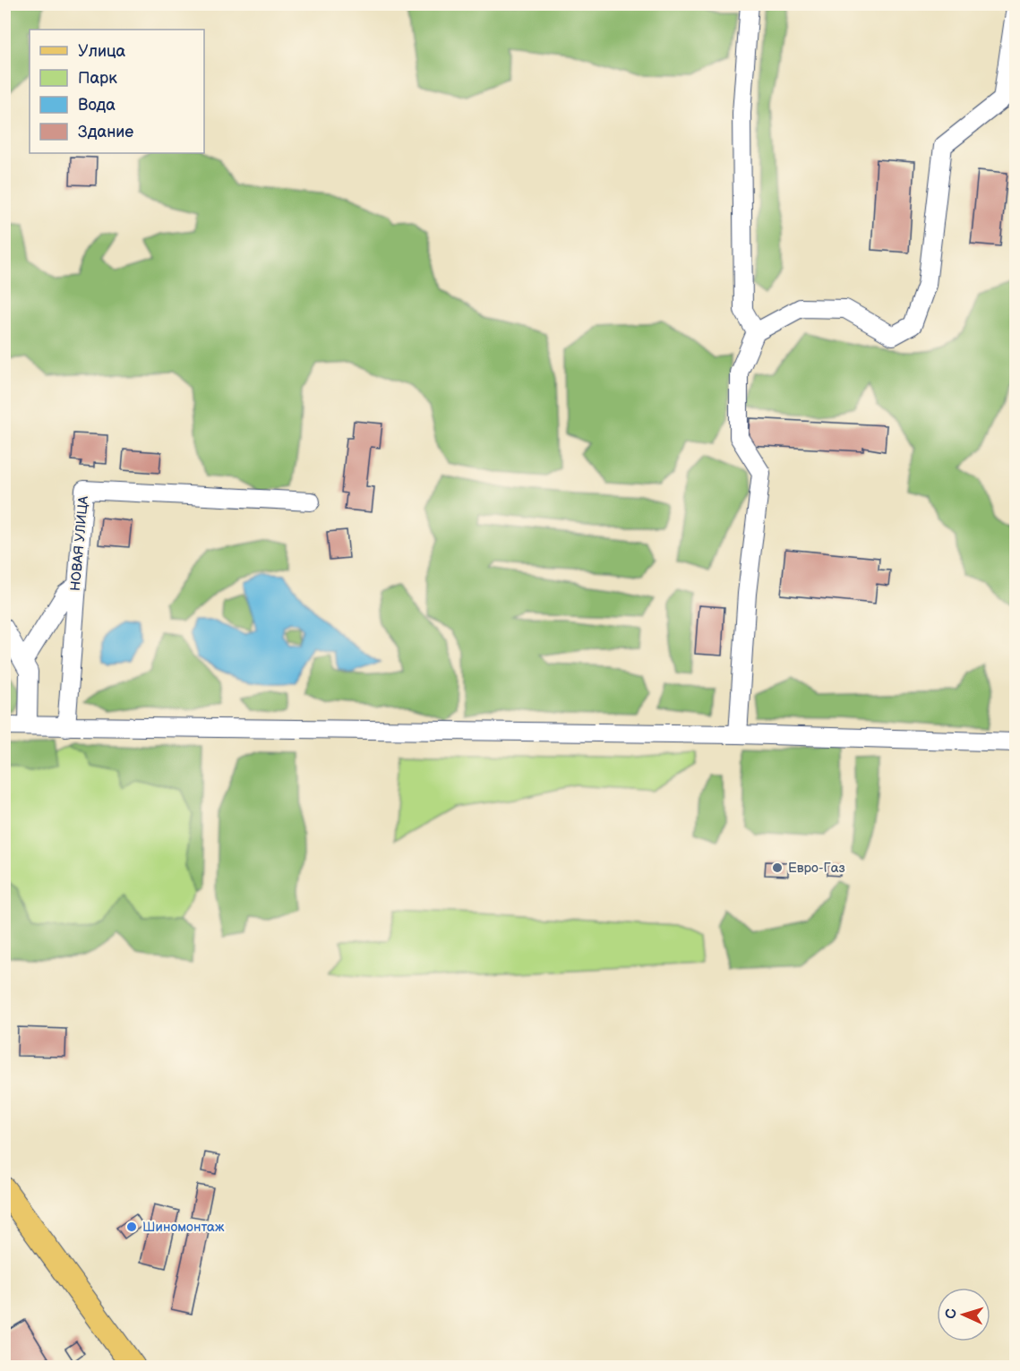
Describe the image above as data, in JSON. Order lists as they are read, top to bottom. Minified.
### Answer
{"streets":{"street":["НОВАЯ УЛИЦА"]},"places":["Евро-Газ","Шиномонтаж"],"legend":["Улица","Парк","Вода","Здание"],"north":"left"}
